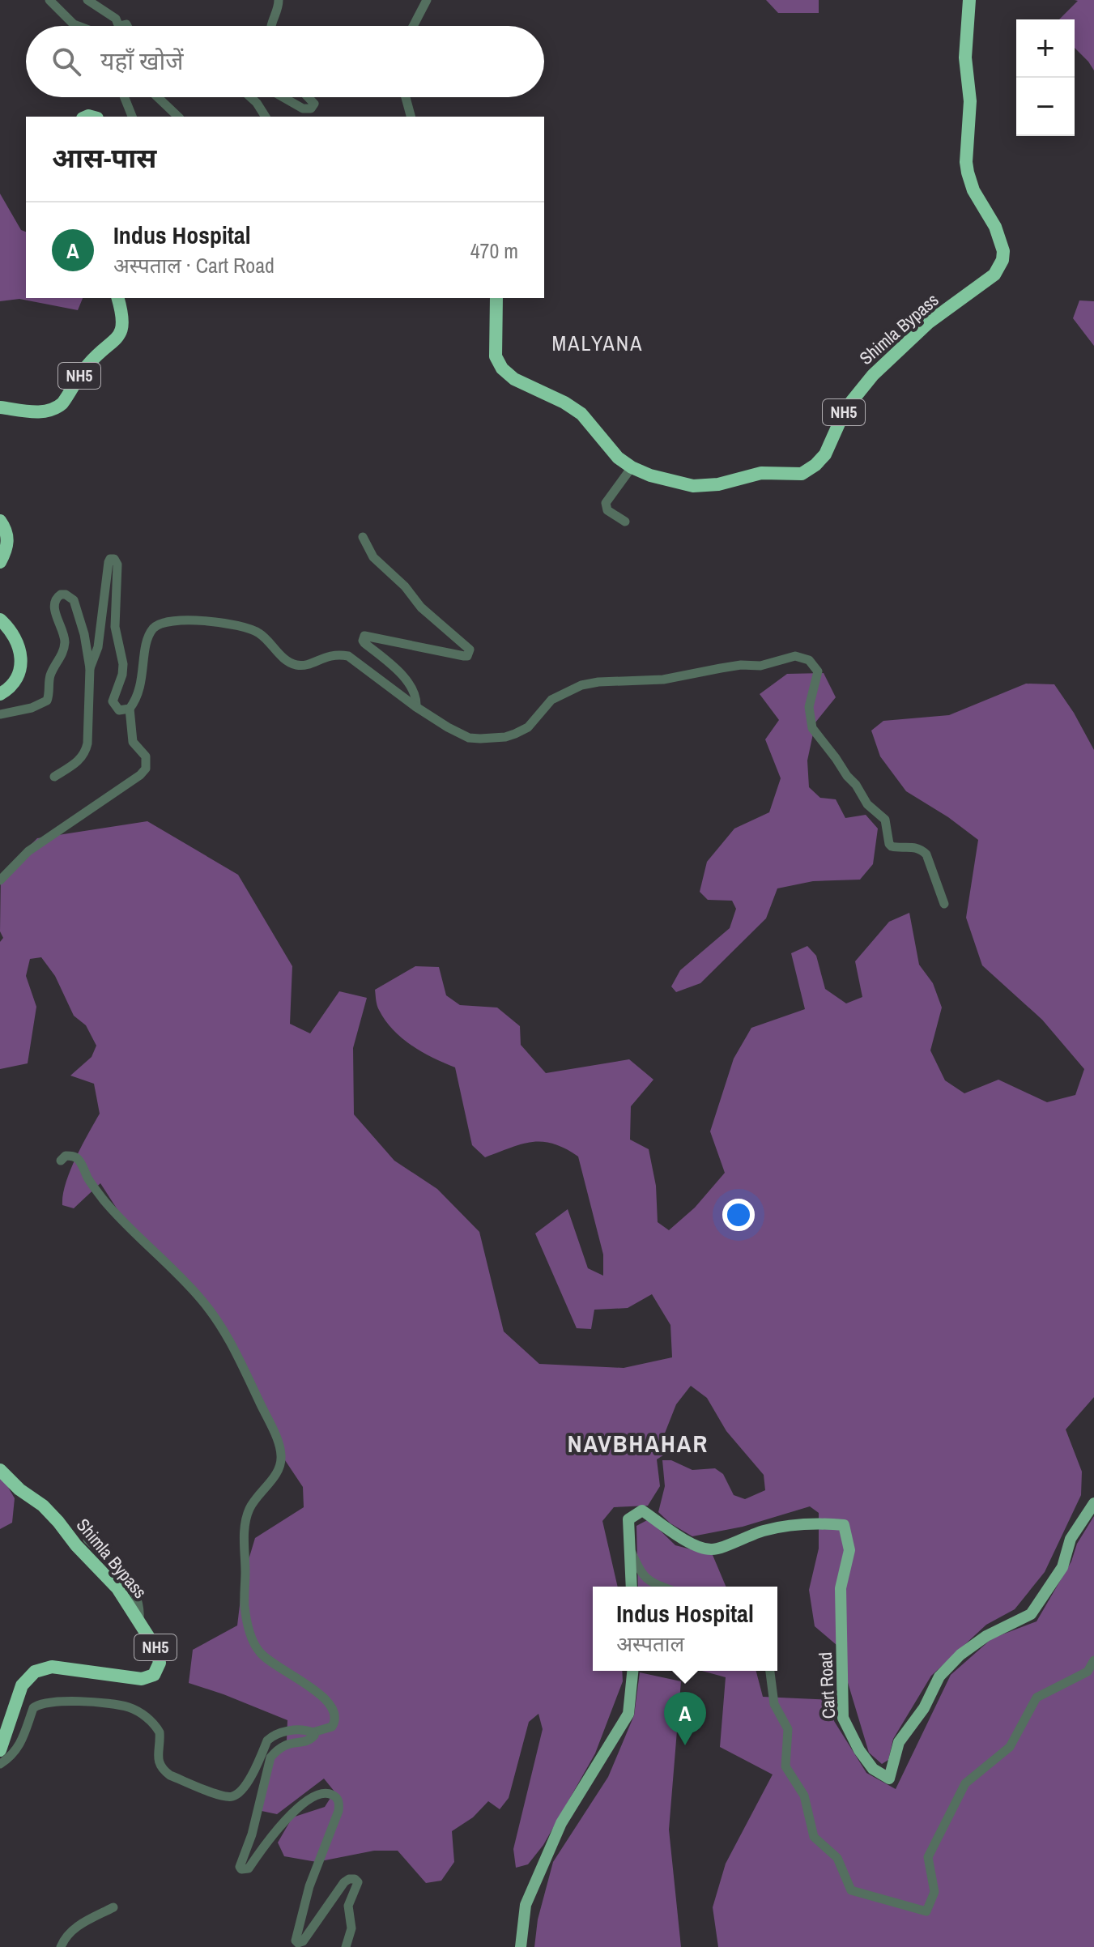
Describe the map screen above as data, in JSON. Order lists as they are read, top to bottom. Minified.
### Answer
{"streets":{"highway":["Shimla Bypass","NH5"],"main road":["Cart Road"]},"districts":["MALYANA","NAVBHAHAR"],"page":{"map_buttons":["+","−"],"search":"यहाँ खोजें","heading":"आस-पास","list":[{"mark":"A","name":"Indus Hospital","note":"अस्पताल · Cart Road","value":"470 m"}],"popup":["Indus Hospital","अस्पताल"],"pins":"A"}}
